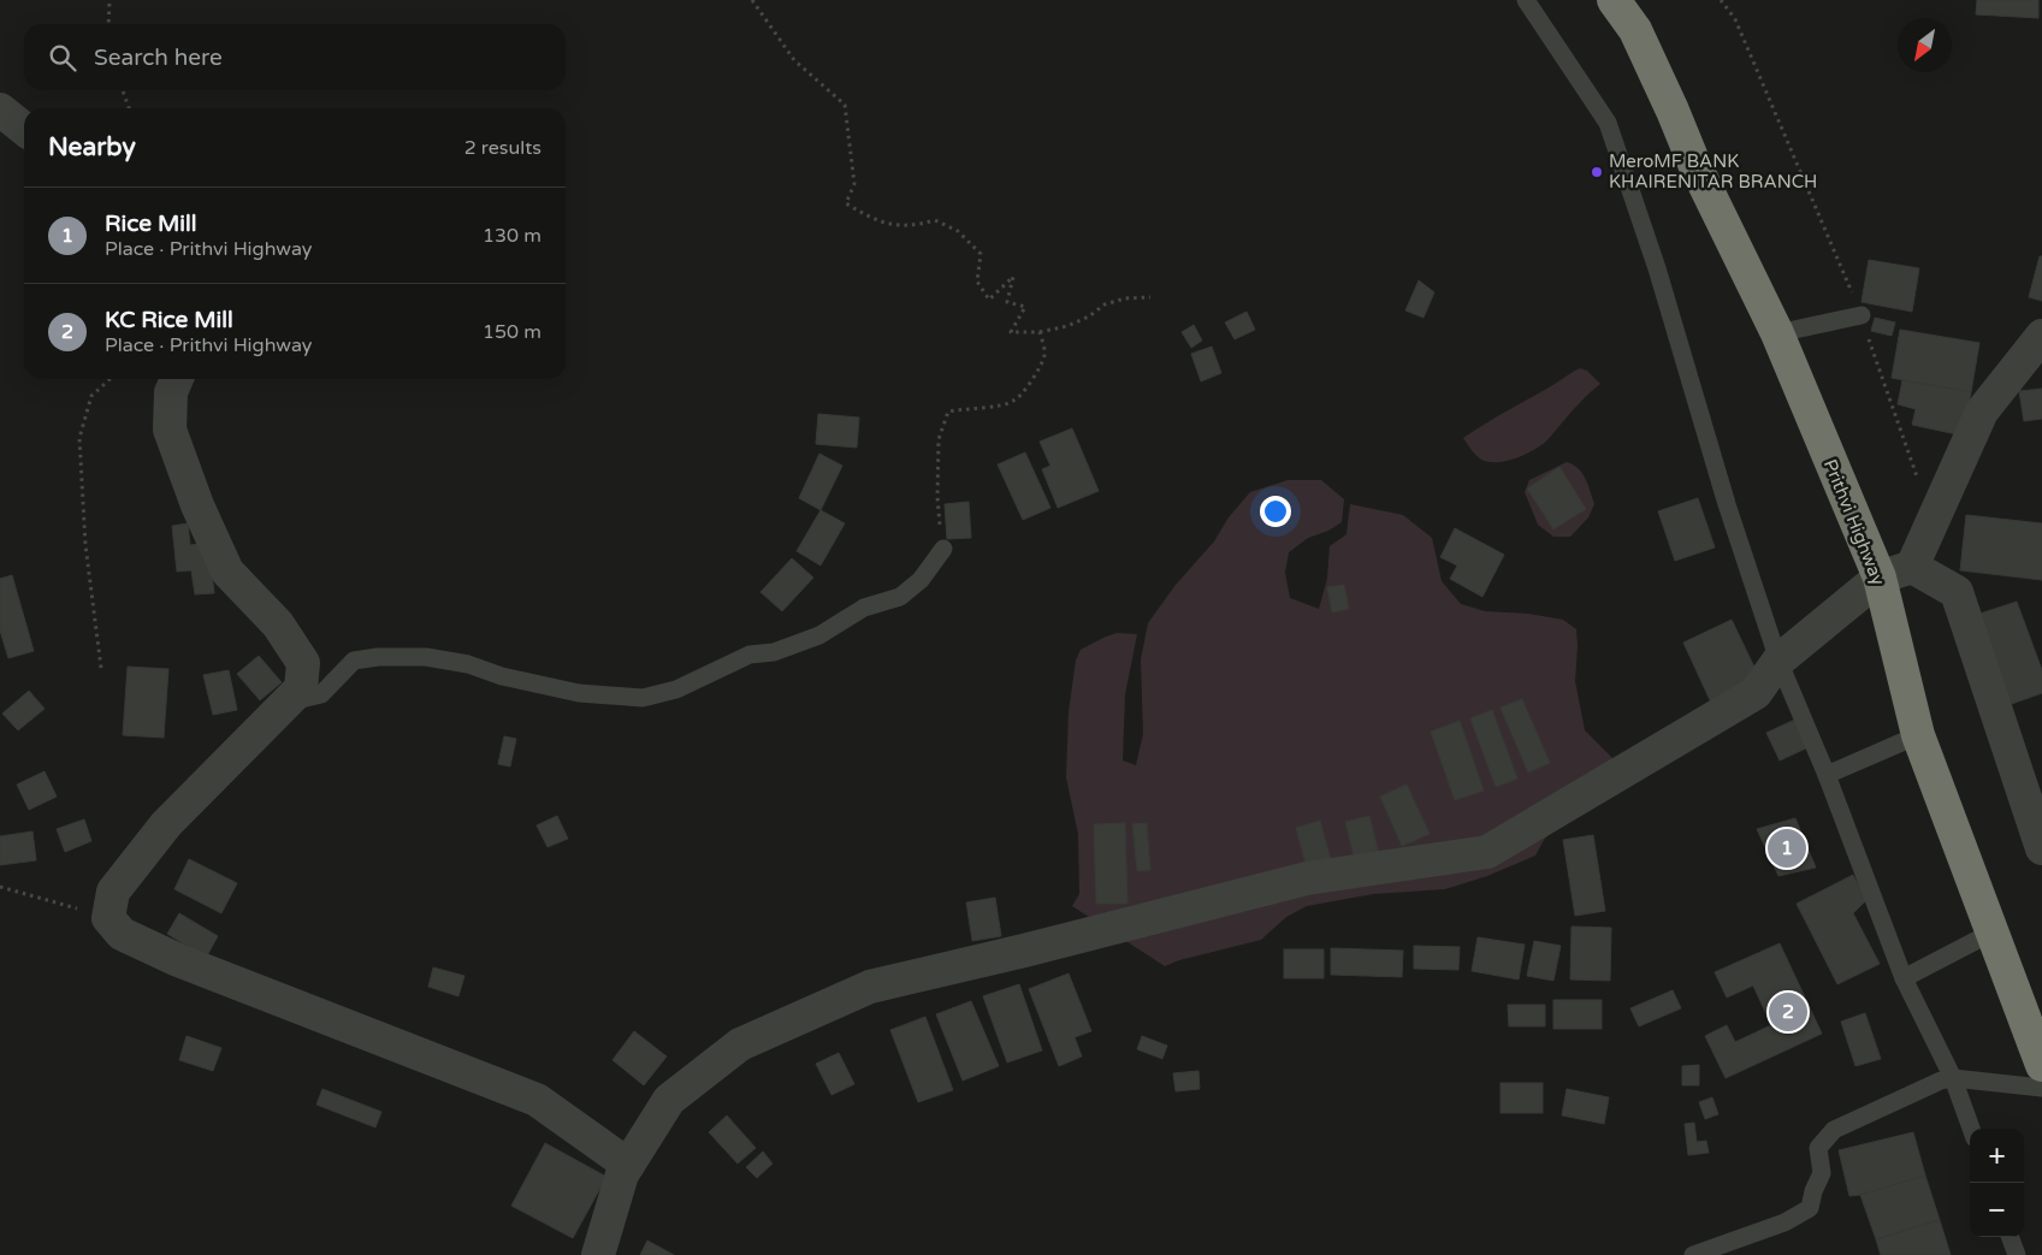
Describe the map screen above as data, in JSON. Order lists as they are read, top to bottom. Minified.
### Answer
{"streets":{"highway":["Prithvi Highway"]},"places":["MeroMF BANK KHAIRENITAR BRANCH"],"north":"bottom left","page":{"search":"Search here","heading":["Nearby","2 results"],"list":[{"mark":"1","name":"Rice Mill","note":"Place · Prithvi Highway","value":"130 m"},{"mark":"2","name":"KC Rice Mill","note":"Place · Prithvi Highway","value":"150 m"}],"pins":["1","2"],"map_buttons":["+","−"]}}
